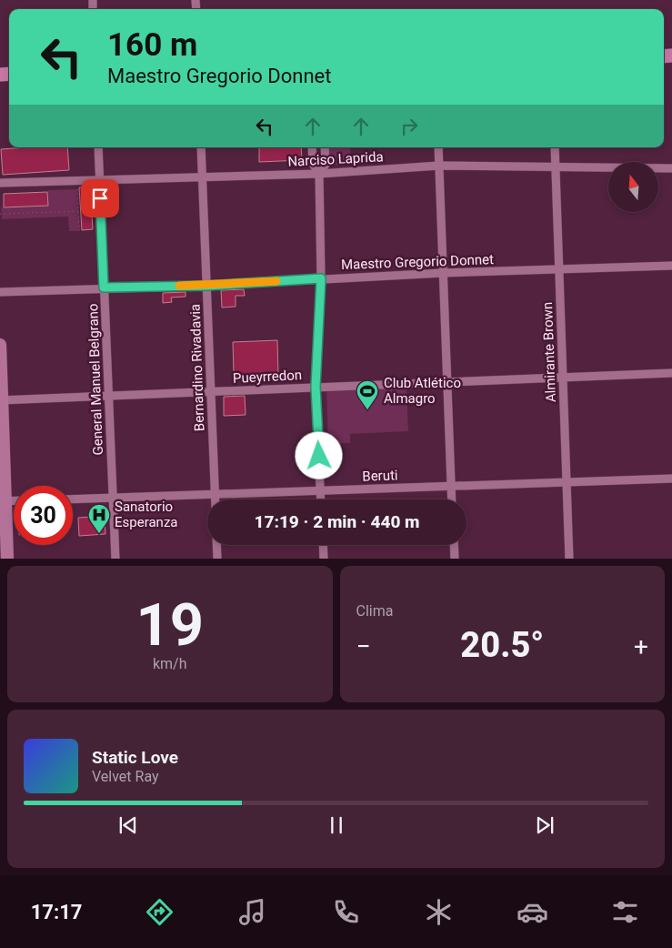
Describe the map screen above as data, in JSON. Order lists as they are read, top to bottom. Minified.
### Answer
{"streets":{"street":["Narciso Laprida","Maestro Gregorio Donnet","Almirante Brown","Bernardino Rivadavia","Pueyrredon","General Manuel Belgrano","Beruti"]},"crossings":[["Narciso Laprida","Almirante Brown"],["Narciso Laprida","Bernardino Rivadavia"],["Narciso Laprida","General Manuel Belgrano"],["Maestro Gregorio Donnet","Almirante Brown"],["Maestro Gregorio Donnet","Bernardino Rivadavia"],["Maestro Gregorio Donnet","General Manuel Belgrano"],["Almirante Brown","Pueyrredon"],["Almirante Brown","Beruti"],["Bernardino Rivadavia","Pueyrredon"],["Bernardino Rivadavia","Beruti"],["Pueyrredon","General Manuel Belgrano"],["General Manuel Belgrano","Beruti"]],"places":{"sports":["Club Atlético Almagro"],"hospital":["Sanatorio Esperanza"]},"north":"top","page":{"turn":["160 m","Maestro Gregorio Donnet"],"limit":"30","trip":"17:19 · 2 min · 440 m","tile":[["19","km/h"],"Clima"],"heat":["−","20.5°","+"],"song":["Static Love","Velvet Ray"],"tabs":"17:17"}}
